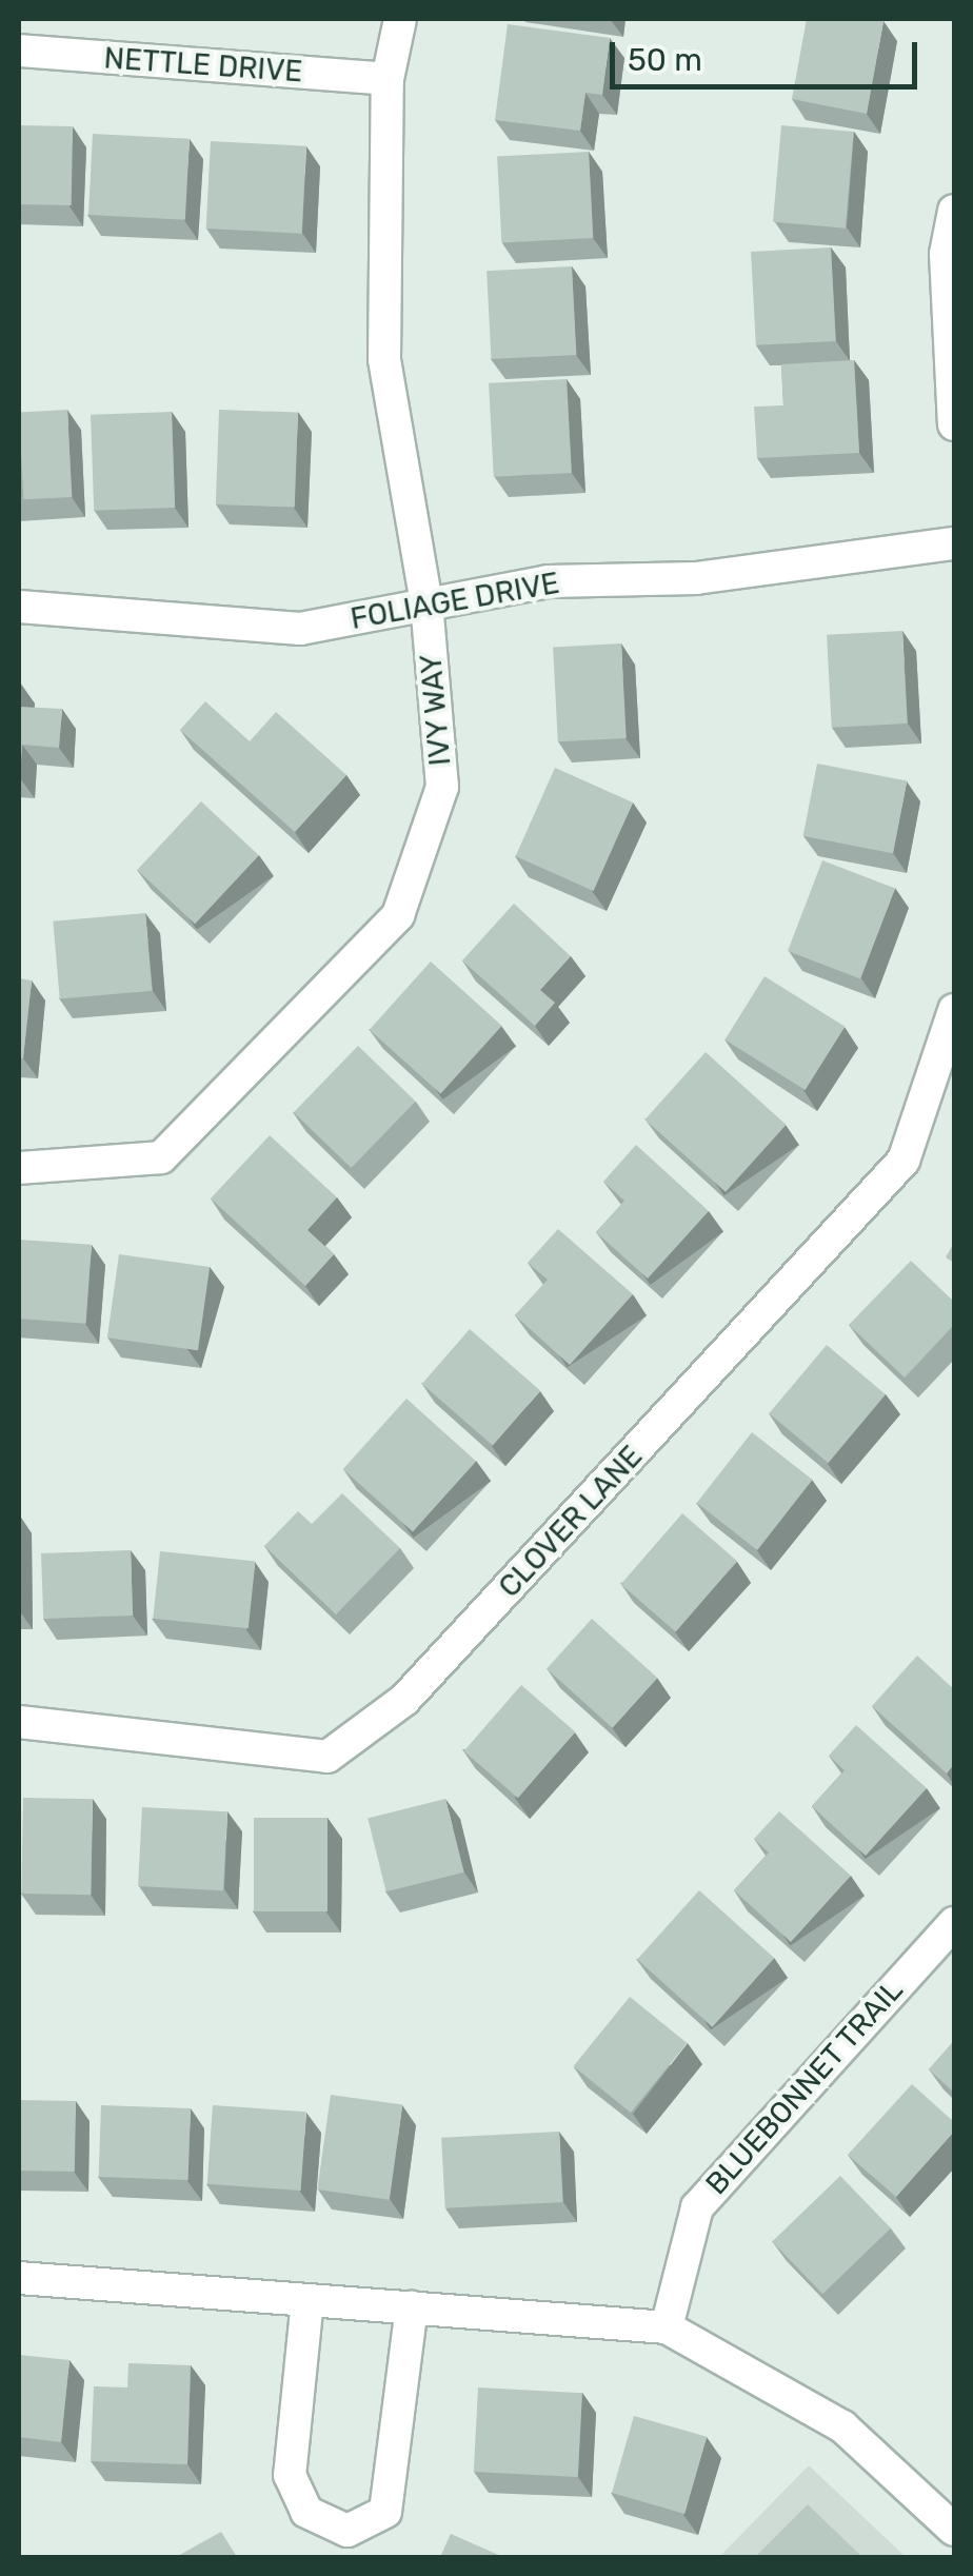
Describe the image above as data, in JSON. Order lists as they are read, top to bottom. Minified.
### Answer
{"streets":{"street":["NETTLE DRIVE","FOLIAGE DRIVE","IVY WAY","CLOVER LANE","BLUEBONNET TRAIL"]},"crossings":[["NETTLE DRIVE","IVY WAY"],["FOLIAGE DRIVE","IVY WAY"]],"scale_bar":"50 m"}
